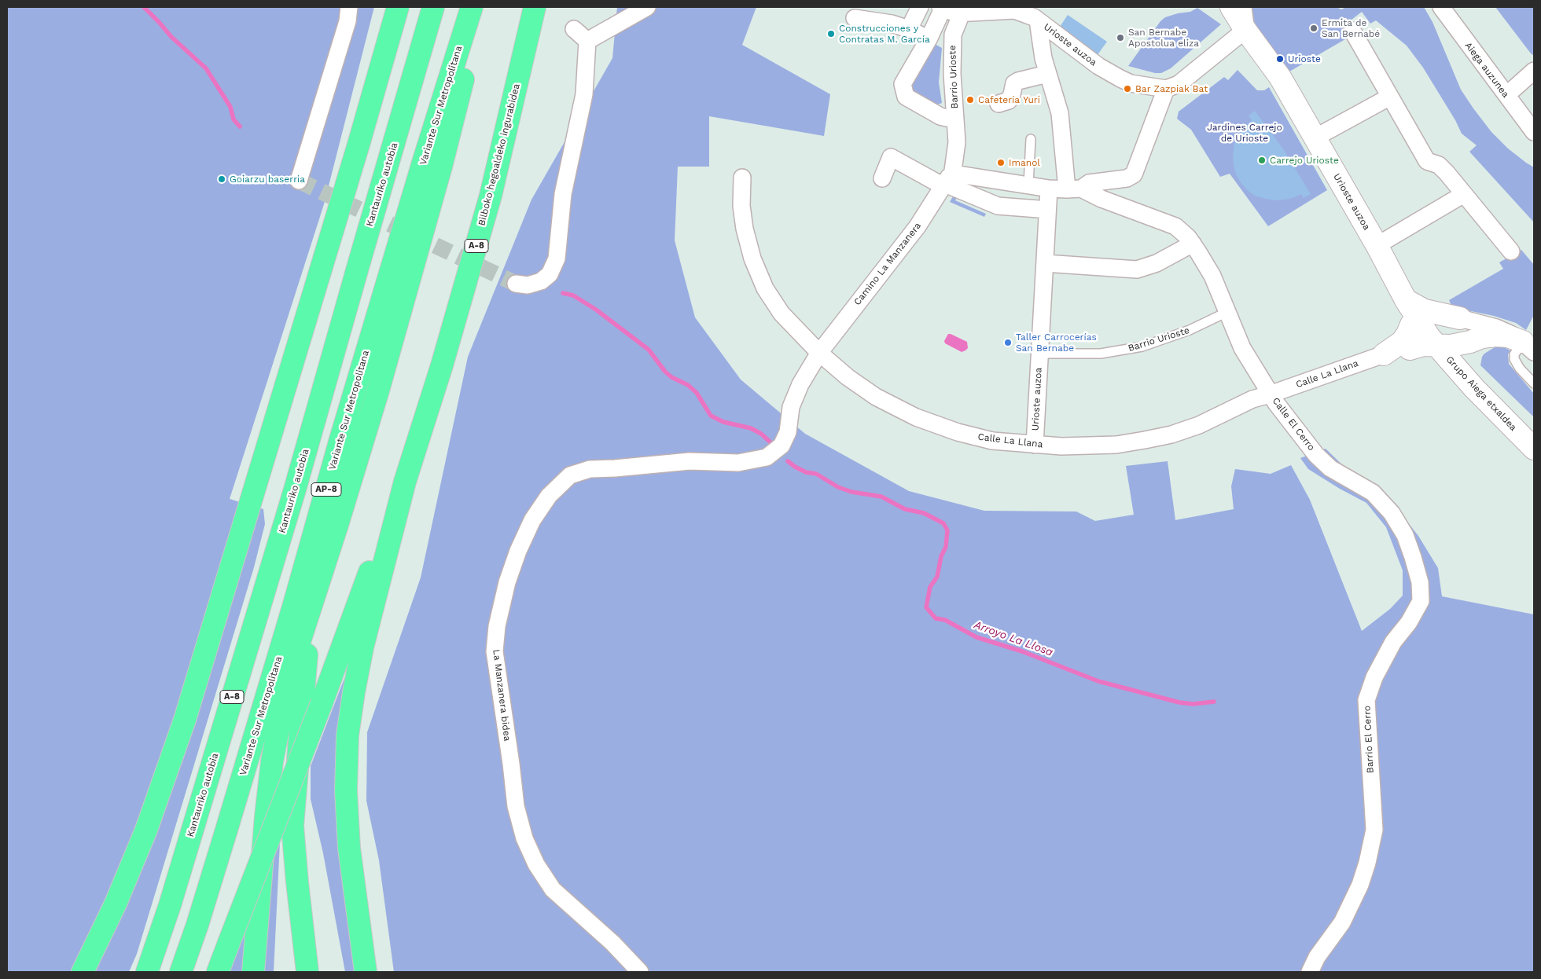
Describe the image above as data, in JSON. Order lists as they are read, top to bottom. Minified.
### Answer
{"streets":{"highway":["Variante Sur Metropolitana","Bilboko hegoaldeko ingurabidea","Kantauriko autobia","A-8","AP-8"],"street":["Urioste auzoa","Aiega auzunea","Barrio Urioste","Camino La Manzanera","Calle La Llana","Grupo Aiega etxaldea","Calle El Cerro","La Manzanera bidea","Barrio El Cerro"]},"crossings":[["Urioste auzoa","Barrio Urioste"],["Urioste auzoa","Calle La Llana"],["Urioste auzoa","Grupo Aiega etxaldea"],["Barrio Urioste","Camino La Manzanera"],["Bilboko hegoaldeko ingurabidea","A-8"],["Camino La Manzanera","Calle La Llana"],["Camino La Manzanera","La Manzanera bidea"],["Calle La Llana","Calle El Cerro"],["Calle La Llana","La Manzanera bidea"],["Calle El Cerro","Barrio El Cerro"]],"water":["Arroyo La Llosa"],"parks":["Jardines Carrejo de Urioste"],"places":["Ermita de San Bernabé","Construcciones y Contratas M. García","San Bernabe Apostolua eliza","Urioste","Bar Zazpiak Bat","Cafetería Yuri","Carrejo Urioste","Imanol","Goiarzu baserria","Taller Carrocerías San Bernabe"]}
